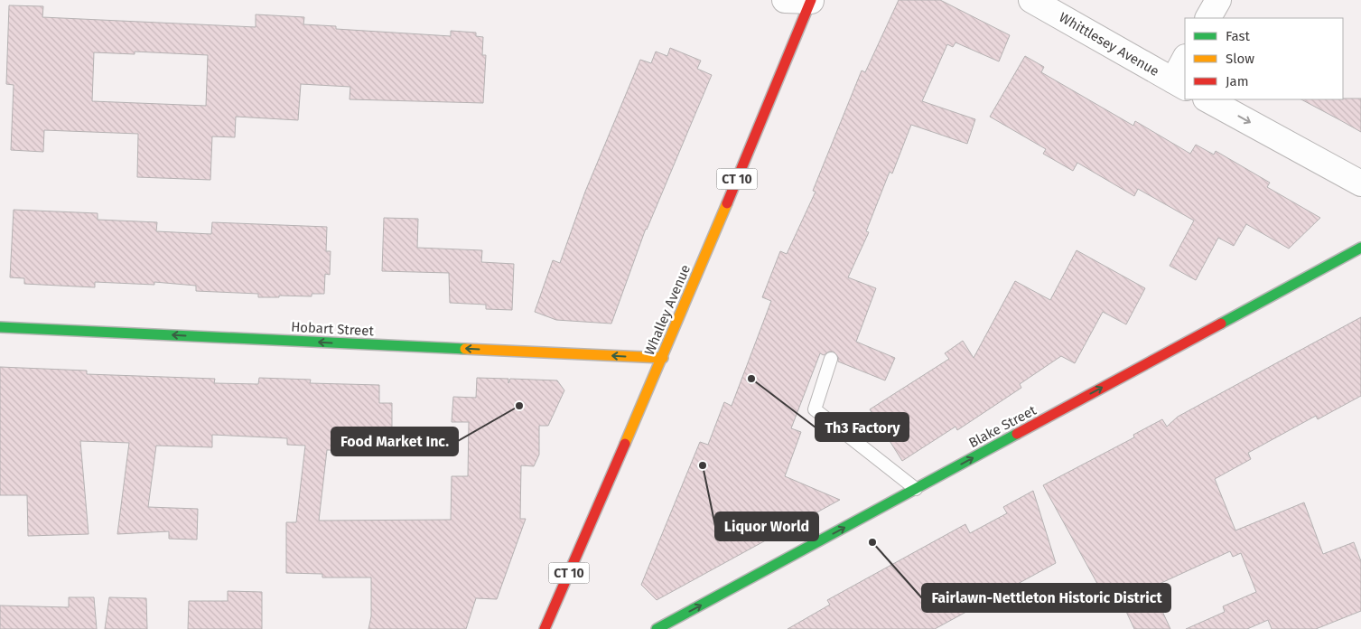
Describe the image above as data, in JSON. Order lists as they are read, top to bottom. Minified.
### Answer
{"streets":{"street":["Whittlesey Avenue","CT 10","Whalley Avenue","Hobart Street","Blake Street"]},"crossings":[["Whalley Avenue","Hobart Street"]],"one_way":["Hobart Street","Blake Street"],"places":["Th3 Factory","Food Market Inc.","Liquor World","Fairlawn-Nettleton Historic District"],"legend":["Fast","Slow","Jam"]}
